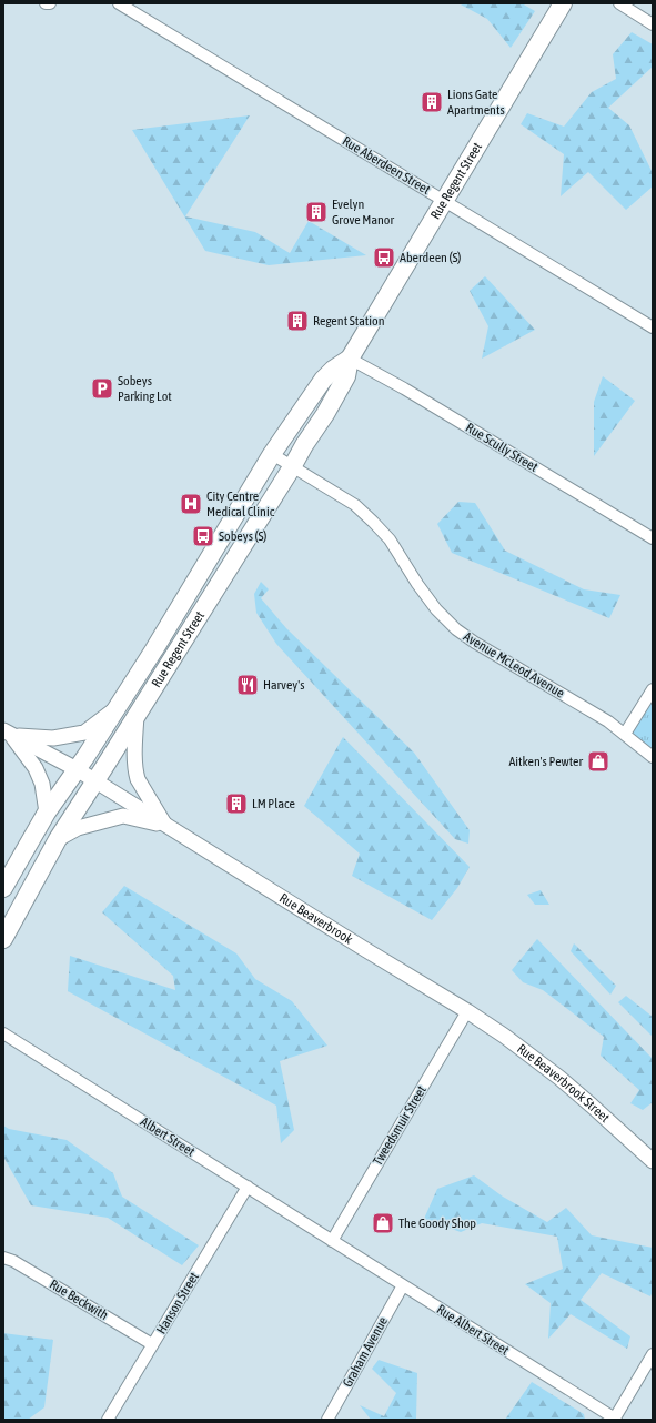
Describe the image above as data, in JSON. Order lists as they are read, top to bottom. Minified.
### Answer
{"streets":{"main road":["Rue Regent Street"],"street":["Rue Aberdeen Street","Rue Scully Street","Avenue McLeod Avenue","Rue Beaverbrook","Rue Beaverbrook Street","Tweedsmuir Street","Albert Street","Rue Beckwith","Hanson Street","Rue Albert Street","Graham Avenue"]},"crossings":[["Rue Aberdeen Street","Rue Regent Street"],["Rue Regent Street","Rue Scully Street"],["Rue Regent Street","Avenue McLeod Avenue"],["Rue Regent Street","Rue Beaverbrook"],["Rue Beaverbrook","Rue Beaverbrook Street"],["Rue Beaverbrook","Tweedsmuir Street"],["Rue Beaverbrook Street","Tweedsmuir Street"],["Tweedsmuir Street","Albert Street"],["Tweedsmuir Street","Rue Albert Street"],["Albert Street","Hanson Street"],["Albert Street","Rue Albert Street"],["Rue Beckwith","Hanson Street"],["Rue Albert Street","Graham Avenue"]],"places":{"building":["Lions Gate Apartments","Evelyn Grove Manor","Regent Station","LM Place"],"bus stop":["Aberdeen (S)","Sobeys (S)"],"parking":["Sobeys Parking Lot"],"hospital":["City Centre Medical Clinic"],"restaurant":["Harvey's"],"shop":["Aitken's Pewter","The Goody Shop"]}}
